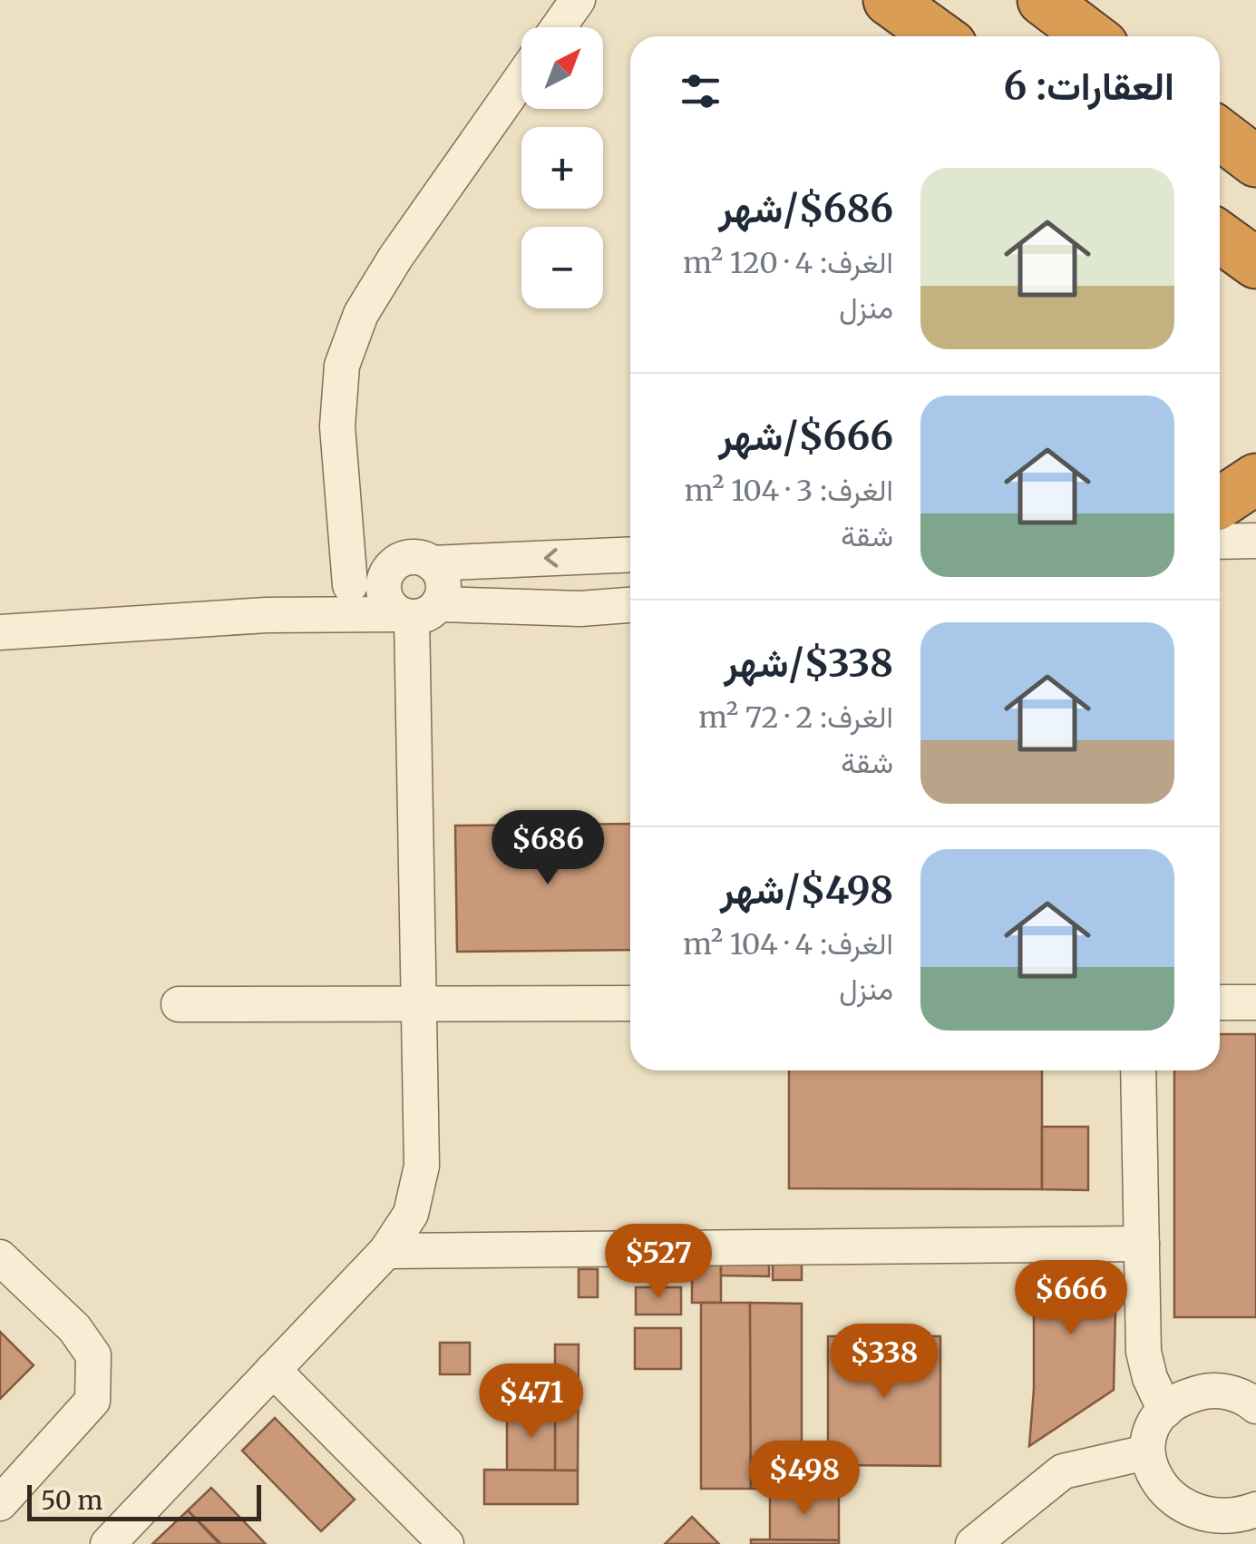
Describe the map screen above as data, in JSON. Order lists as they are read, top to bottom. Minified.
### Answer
{"scale_bar":"50 m","north":"top right","page":{"map_buttons":["+","−"],"heading":"العقارات: 6","list":[{"name":"$686/شهر","note":"الغرف: 4 · 120 m² · منزل"},{"name":"$666/شهر","note":"الغرف: 3 · 104 m² · شقة"},{"name":"$338/شهر","note":"الغرف: 2 · 72 m² · شقة"},{"name":"$498/شهر","note":"الغرف: 4 · 104 m² · منزل"}],"price":["$686","$527","$666","$338","$471","$498"],"scale":"50 m"}}
